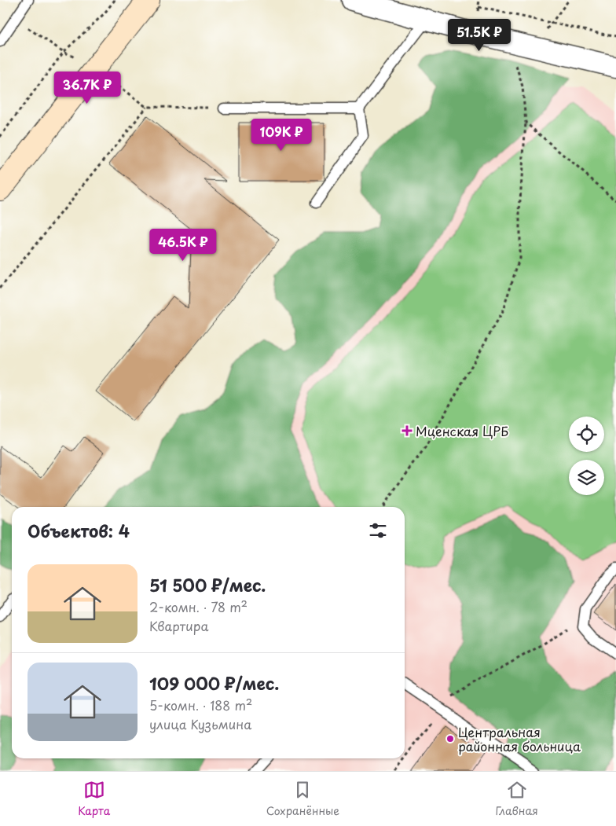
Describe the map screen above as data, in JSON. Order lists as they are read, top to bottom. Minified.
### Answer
{"places":{"health":["Мценская ЦРБ"],"other":["Центральная районная больница"]},"page":{"price":["51.5K ₽","36.7K ₽","109K ₽","46.5K ₽"],"heading":"Объектов: 4","list":[{"name":"51 500 ₽/мес.","note":"2-комн. · 78 m² · Квартира"},{"name":"109 000 ₽/мес.","note":"5-комн. · 188 m² · улица Кузьмина"}],"tabs":["Карта","Сохранённые","Главная"]}}
